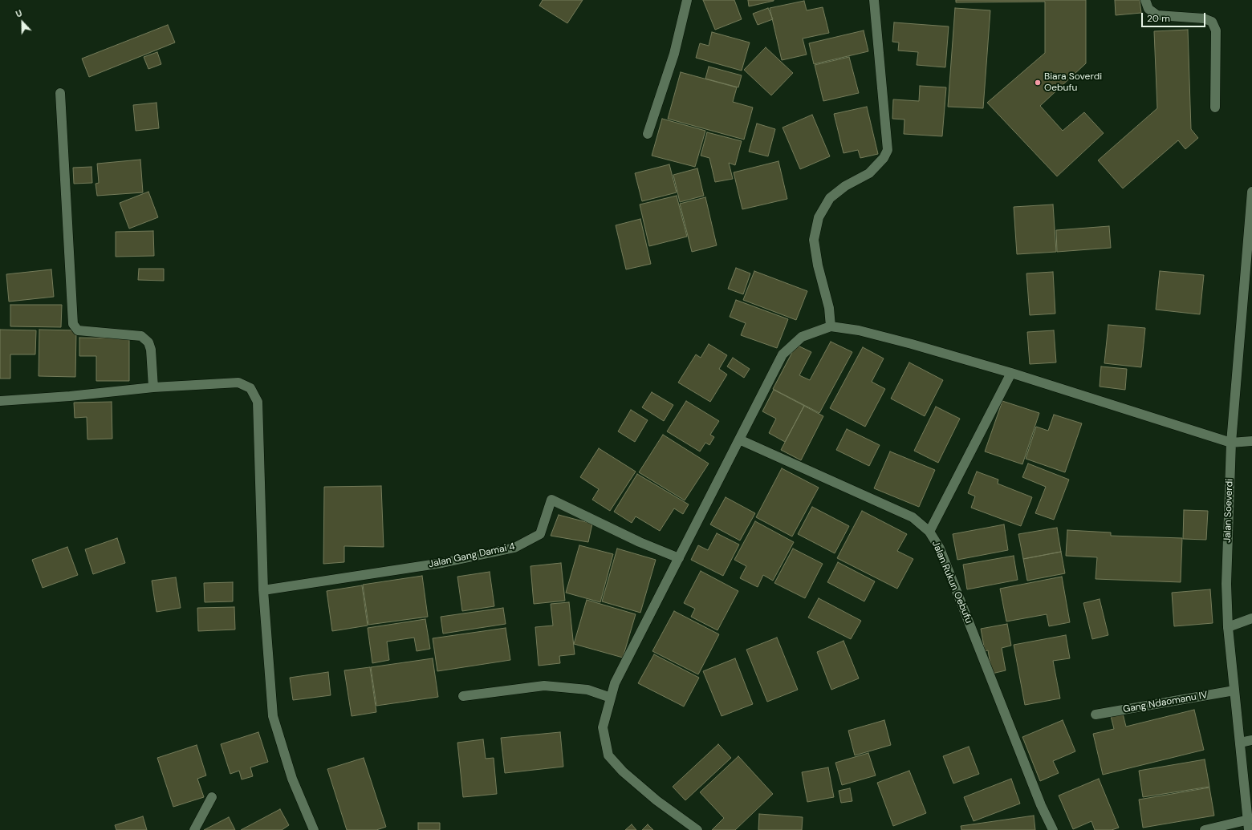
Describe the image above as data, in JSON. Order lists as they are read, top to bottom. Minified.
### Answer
{"streets":{"street":["Jalan Soeverdi","Jalan Gang Damai 4","Jalan Rukun Oebufu","Gang Ndaomanu IV"]},"crossings":[["Jalan Soeverdi","Gang Ndaomanu IV"]],"places":["Biara Soverdi Oebufu"],"scale_bar":"20 m","north":"top"}
